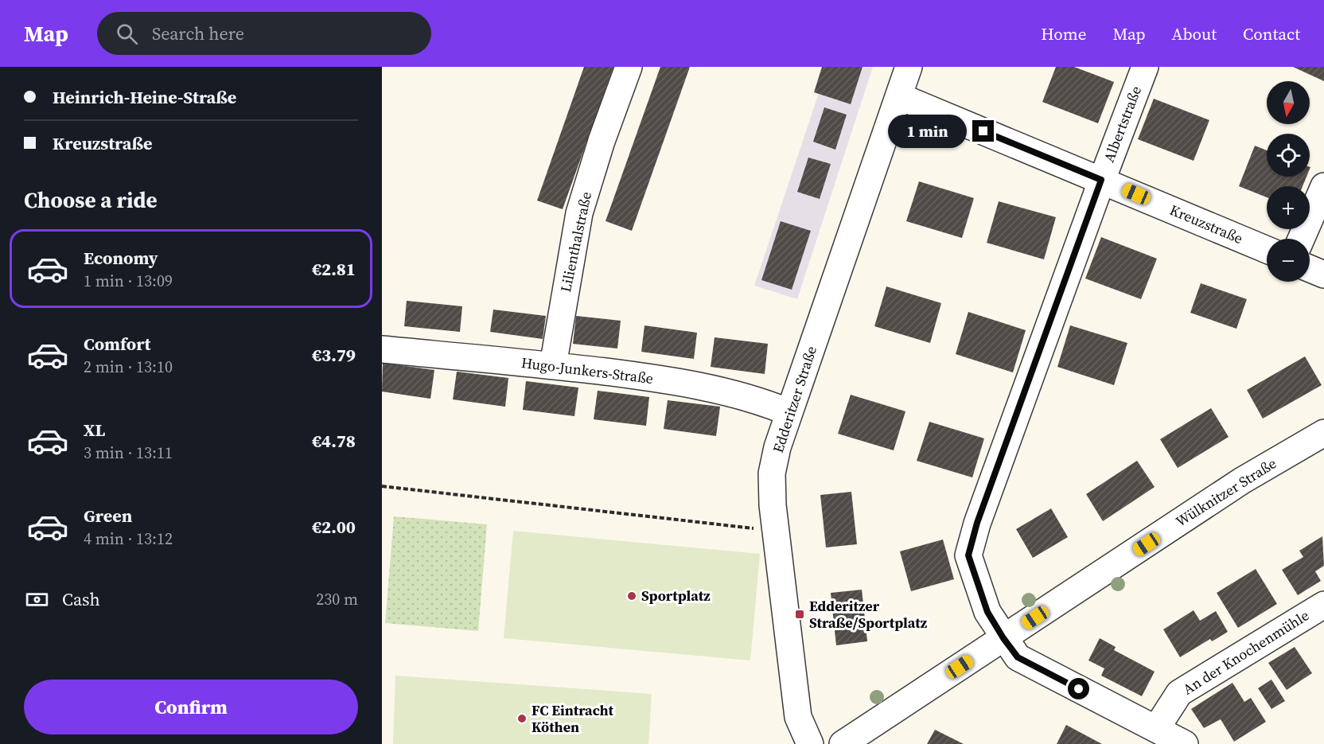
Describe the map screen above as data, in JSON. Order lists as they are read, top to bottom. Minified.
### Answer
{"streets":{"street":["Albertstraße","Kreuzstraße","Lilienthalstraße","Hugo-Junkers-Straße","Edderitzer Straße","Wülknitzer Straße","An der Knochenmühle"]},"crossings":[["Albertstraße","Kreuzstraße"],["Albertstraße","Wülknitzer Straße"],["Albertstraße","An der Knochenmühle"],["Kreuzstraße","Edderitzer Straße"],["Lilienthalstraße","Hugo-Junkers-Straße"],["Hugo-Junkers-Straße","Edderitzer Straße"]],"places":{"other":["Sportplatz","FC Eintracht Köthen"],"transit":["Edderitzer Straße/Sportplatz"]},"north":"bottom","page":{"header":"Map","search":"Search here","nav":["Home","Map","About","Contact"],"banner":["Heinrich-Heine-Straße","Kreuzstraße"],"map_buttons":["+","−"],"bubble":"1 min","heading":"Choose a ride","list":[{"name":"Economy","note":"1 min · 13:09","value":"€2.81"},{"name":"Comfort","note":"2 min · 13:10","value":"€3.79"},{"name":"XL","note":"3 min · 13:11","value":"€4.78"},{"name":"Green","note":"4 min · 13:12","value":"€2.00"}],"pay":["Cash","230 m"],"buttons":"Confirm"}}
